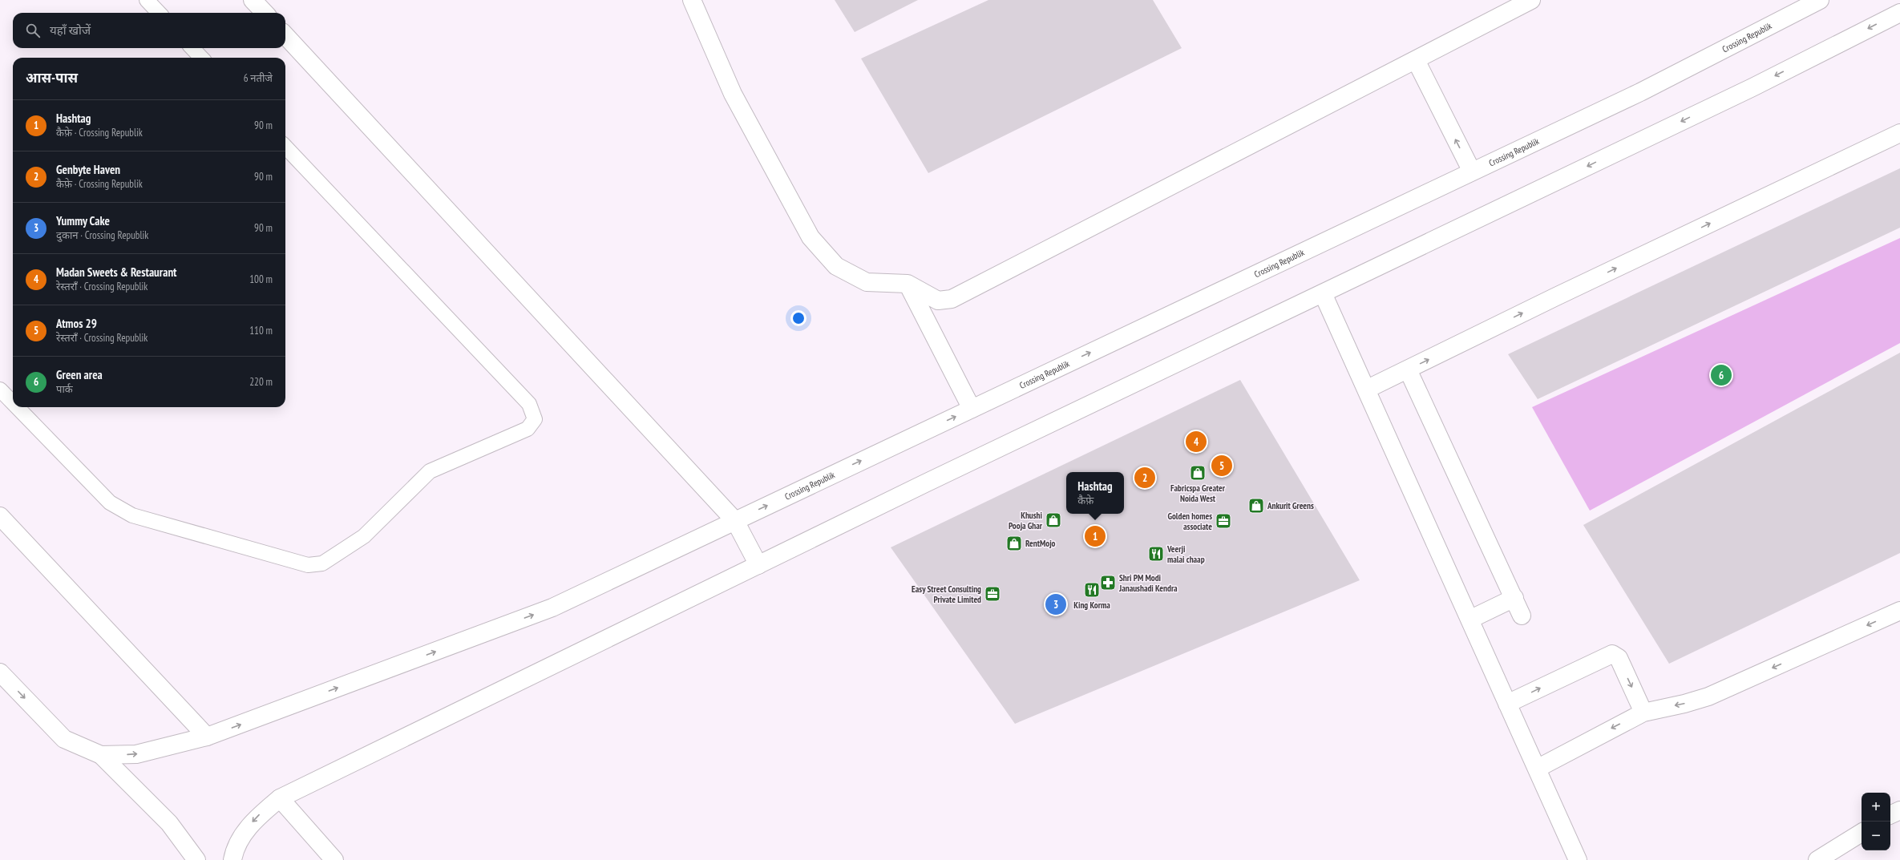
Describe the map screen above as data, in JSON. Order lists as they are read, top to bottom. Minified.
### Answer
{"streets":{"street":["Crossing Republik"]},"places":{"shop":["Fabricspa Greater Noida West","Ankurit Greens","Khushi Pooja Ghar","RentMojo"],"office":["Golden homes associate","Easy Street Consulting Private Limited"],"restaurant":["Veerji malai chaap","King Korma"],"pharmacy":["Shri PM Modi Janaushadi Kendra"]},"page":{"search":"यहाँ खोजें","heading":["आस-पास","6 नतीजे"],"list":[{"mark":"1","name":"Hashtag","note":"कैफ़े · Crossing Republik","value":"90 m"},{"mark":"2","name":"Genbyte Haven","note":"कैफ़े · Crossing Republik","value":"90 m"},{"mark":"3","name":"Yummy Cake","note":"दुकान · Crossing Republik","value":"90 m"},{"mark":"4","name":"Madan Sweets & Restaurant","note":"रेस्तराँ · Crossing Republik","value":"100 m"},{"mark":"5","name":"Atmos 29","note":"रेस्तराँ · Crossing Republik","value":"110 m"},{"mark":"6","name":"Green area","note":"पार्क","value":"220 m"}],"pins":["6","4","5","2","1","3"],"popup":["Hashtag","कैफ़े"],"map_buttons":["+","−"]}}
